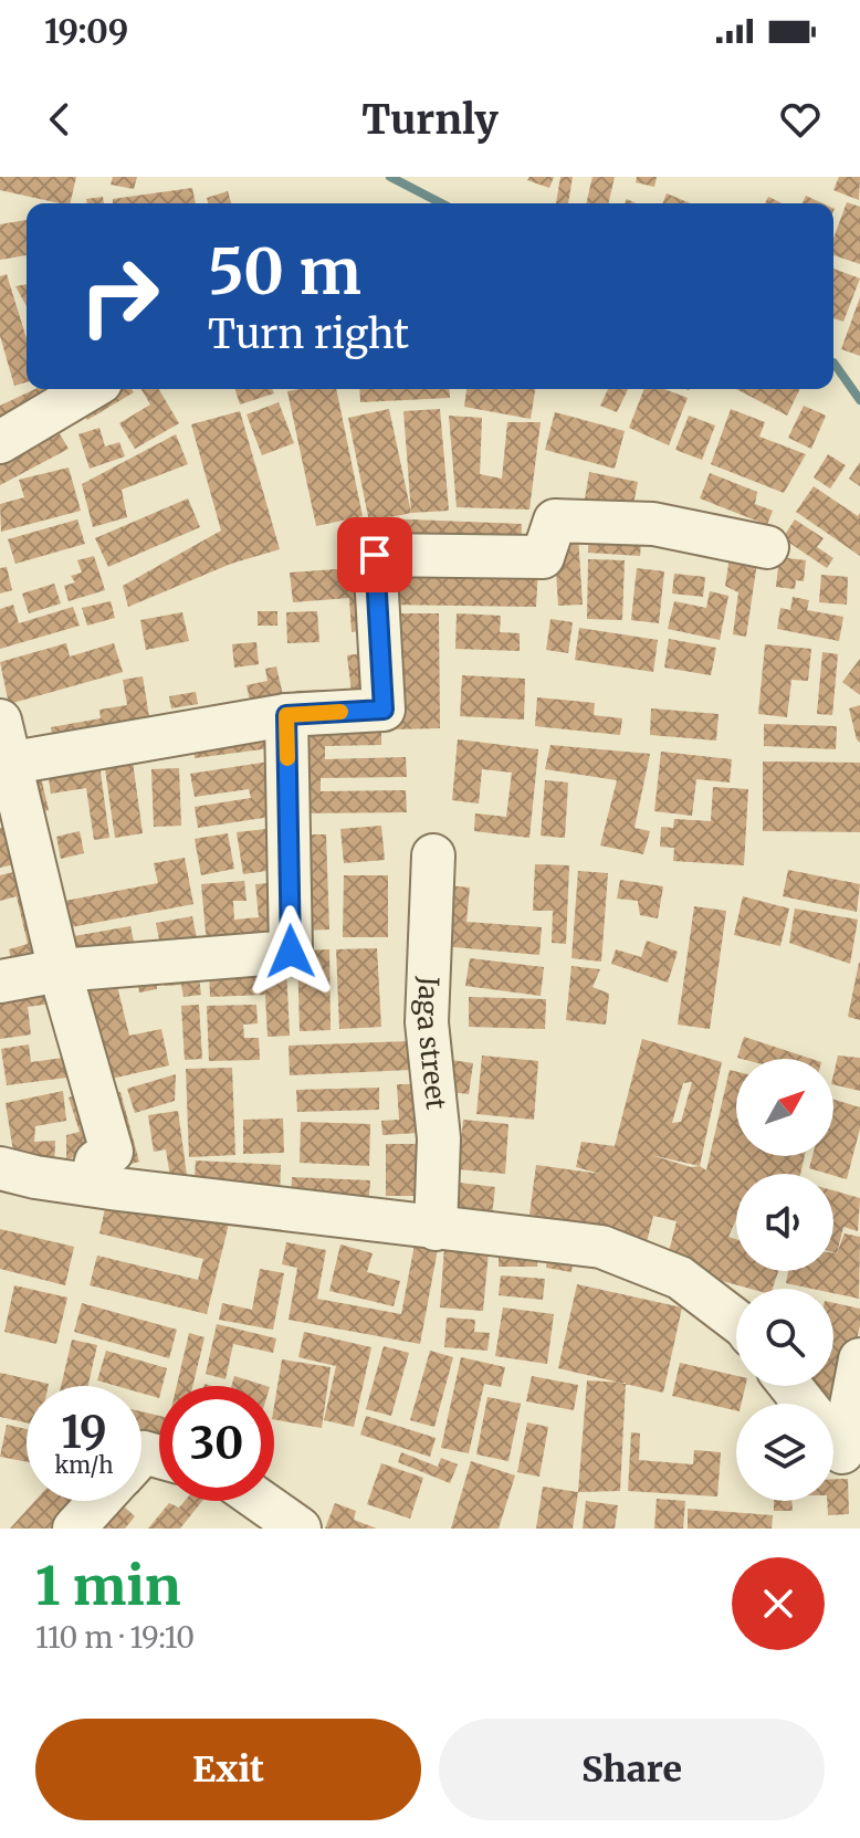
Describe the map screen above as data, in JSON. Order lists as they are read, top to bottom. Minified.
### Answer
{"streets":{"street":["Jaga street"]},"north":"top right","page":{"status":"19:09","header":"Turnly","turn":["50 m","Turn right"],"speed":"19 km/h","limit":"30","heading":["1 min","110 m · 19:10"],"buttons":["Exit","Share"]}}
